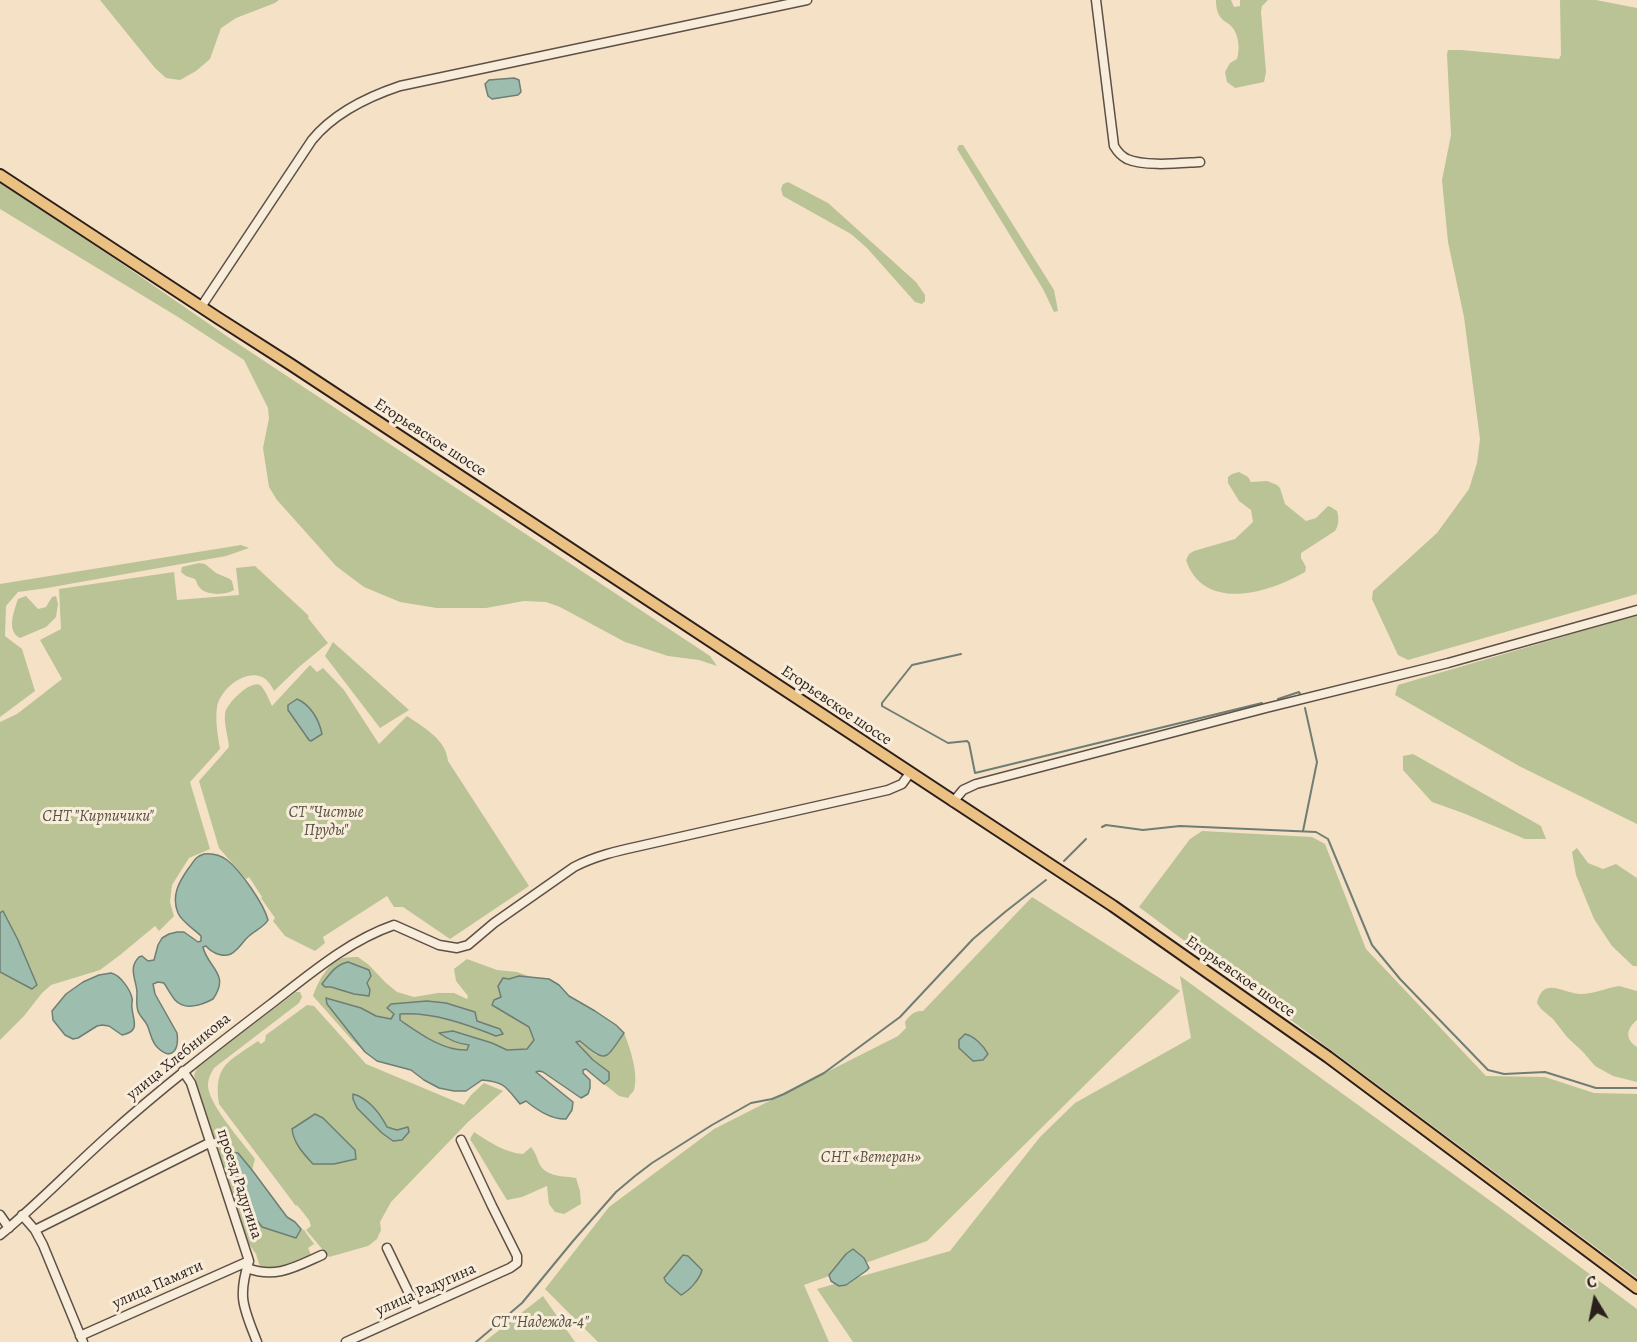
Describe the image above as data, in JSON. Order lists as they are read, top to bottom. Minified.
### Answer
{"streets":{"main road":["Егорьевское шоссе"],"street":["улица Хлебникова","проезд Радугина","улица Памяти","улица Радугина"]},"crossings":[["Егорьевское шоссе","улица Хлебникова"],["улица Хлебникова","проезд Радугина"],["проезд Радугина","улица Памяти"]],"parks":["СТ \"Чистые Пруды\"","СНТ \"Кирпичики\"","СНТ «Ветеран»","СТ \"Надежда-4\""],"north":"top"}
